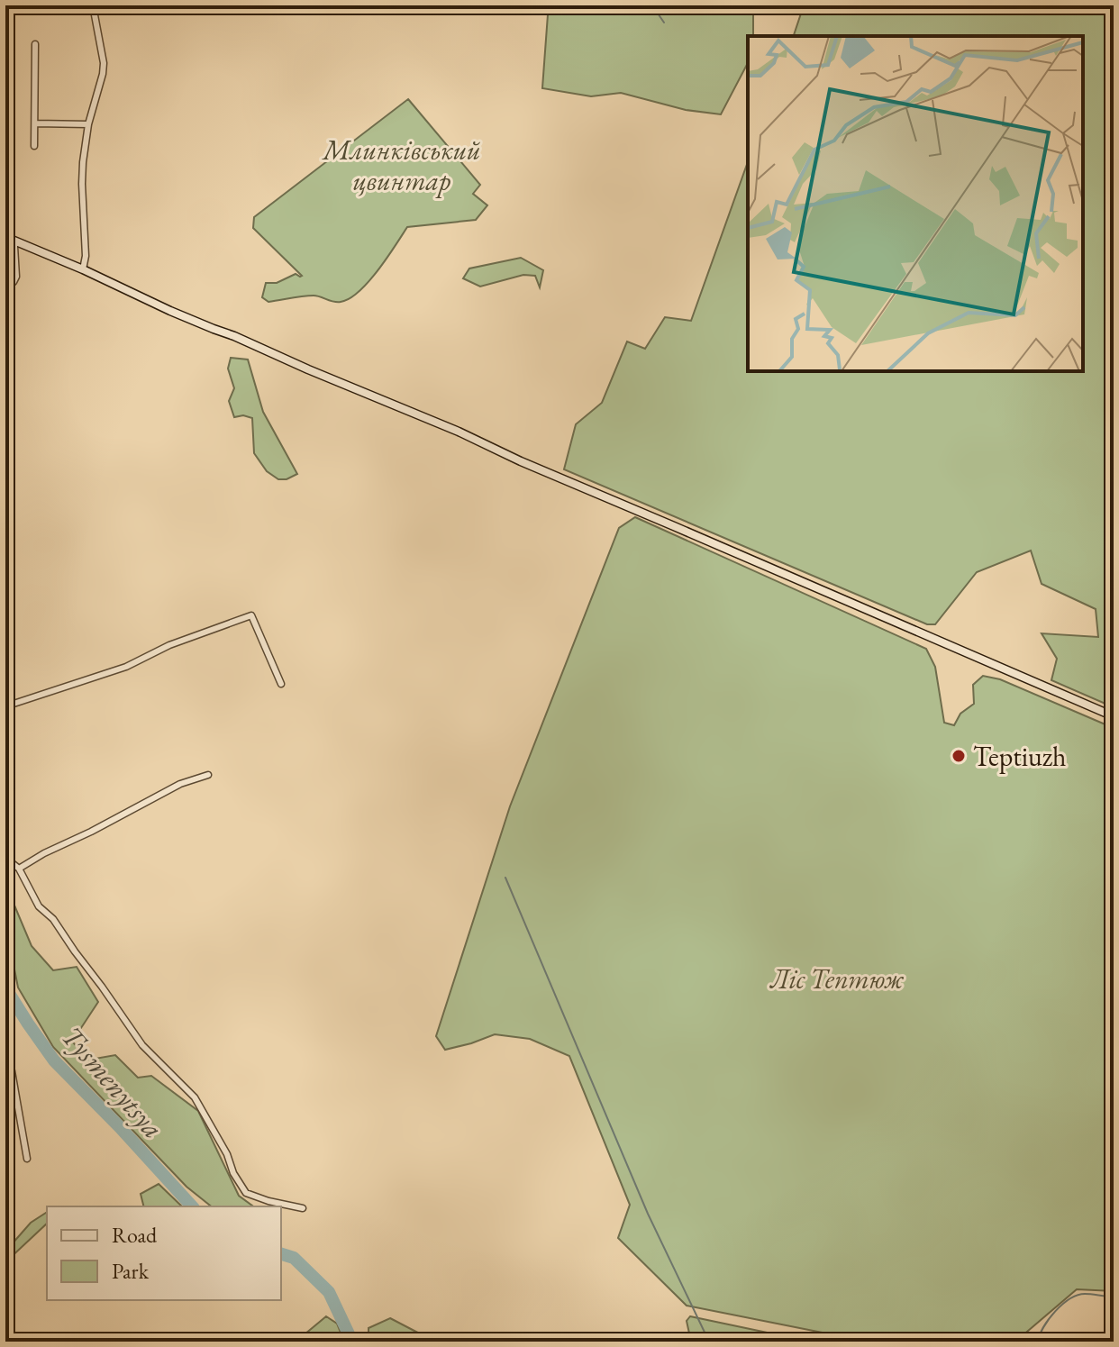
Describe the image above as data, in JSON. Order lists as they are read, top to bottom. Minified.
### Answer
{"water":["Tysmenytsya"],"parks":["Млинківський цвинтар","Ліс Тептюж"],"places":["Teptiuzh"],"legend":["Road","Park"]}
